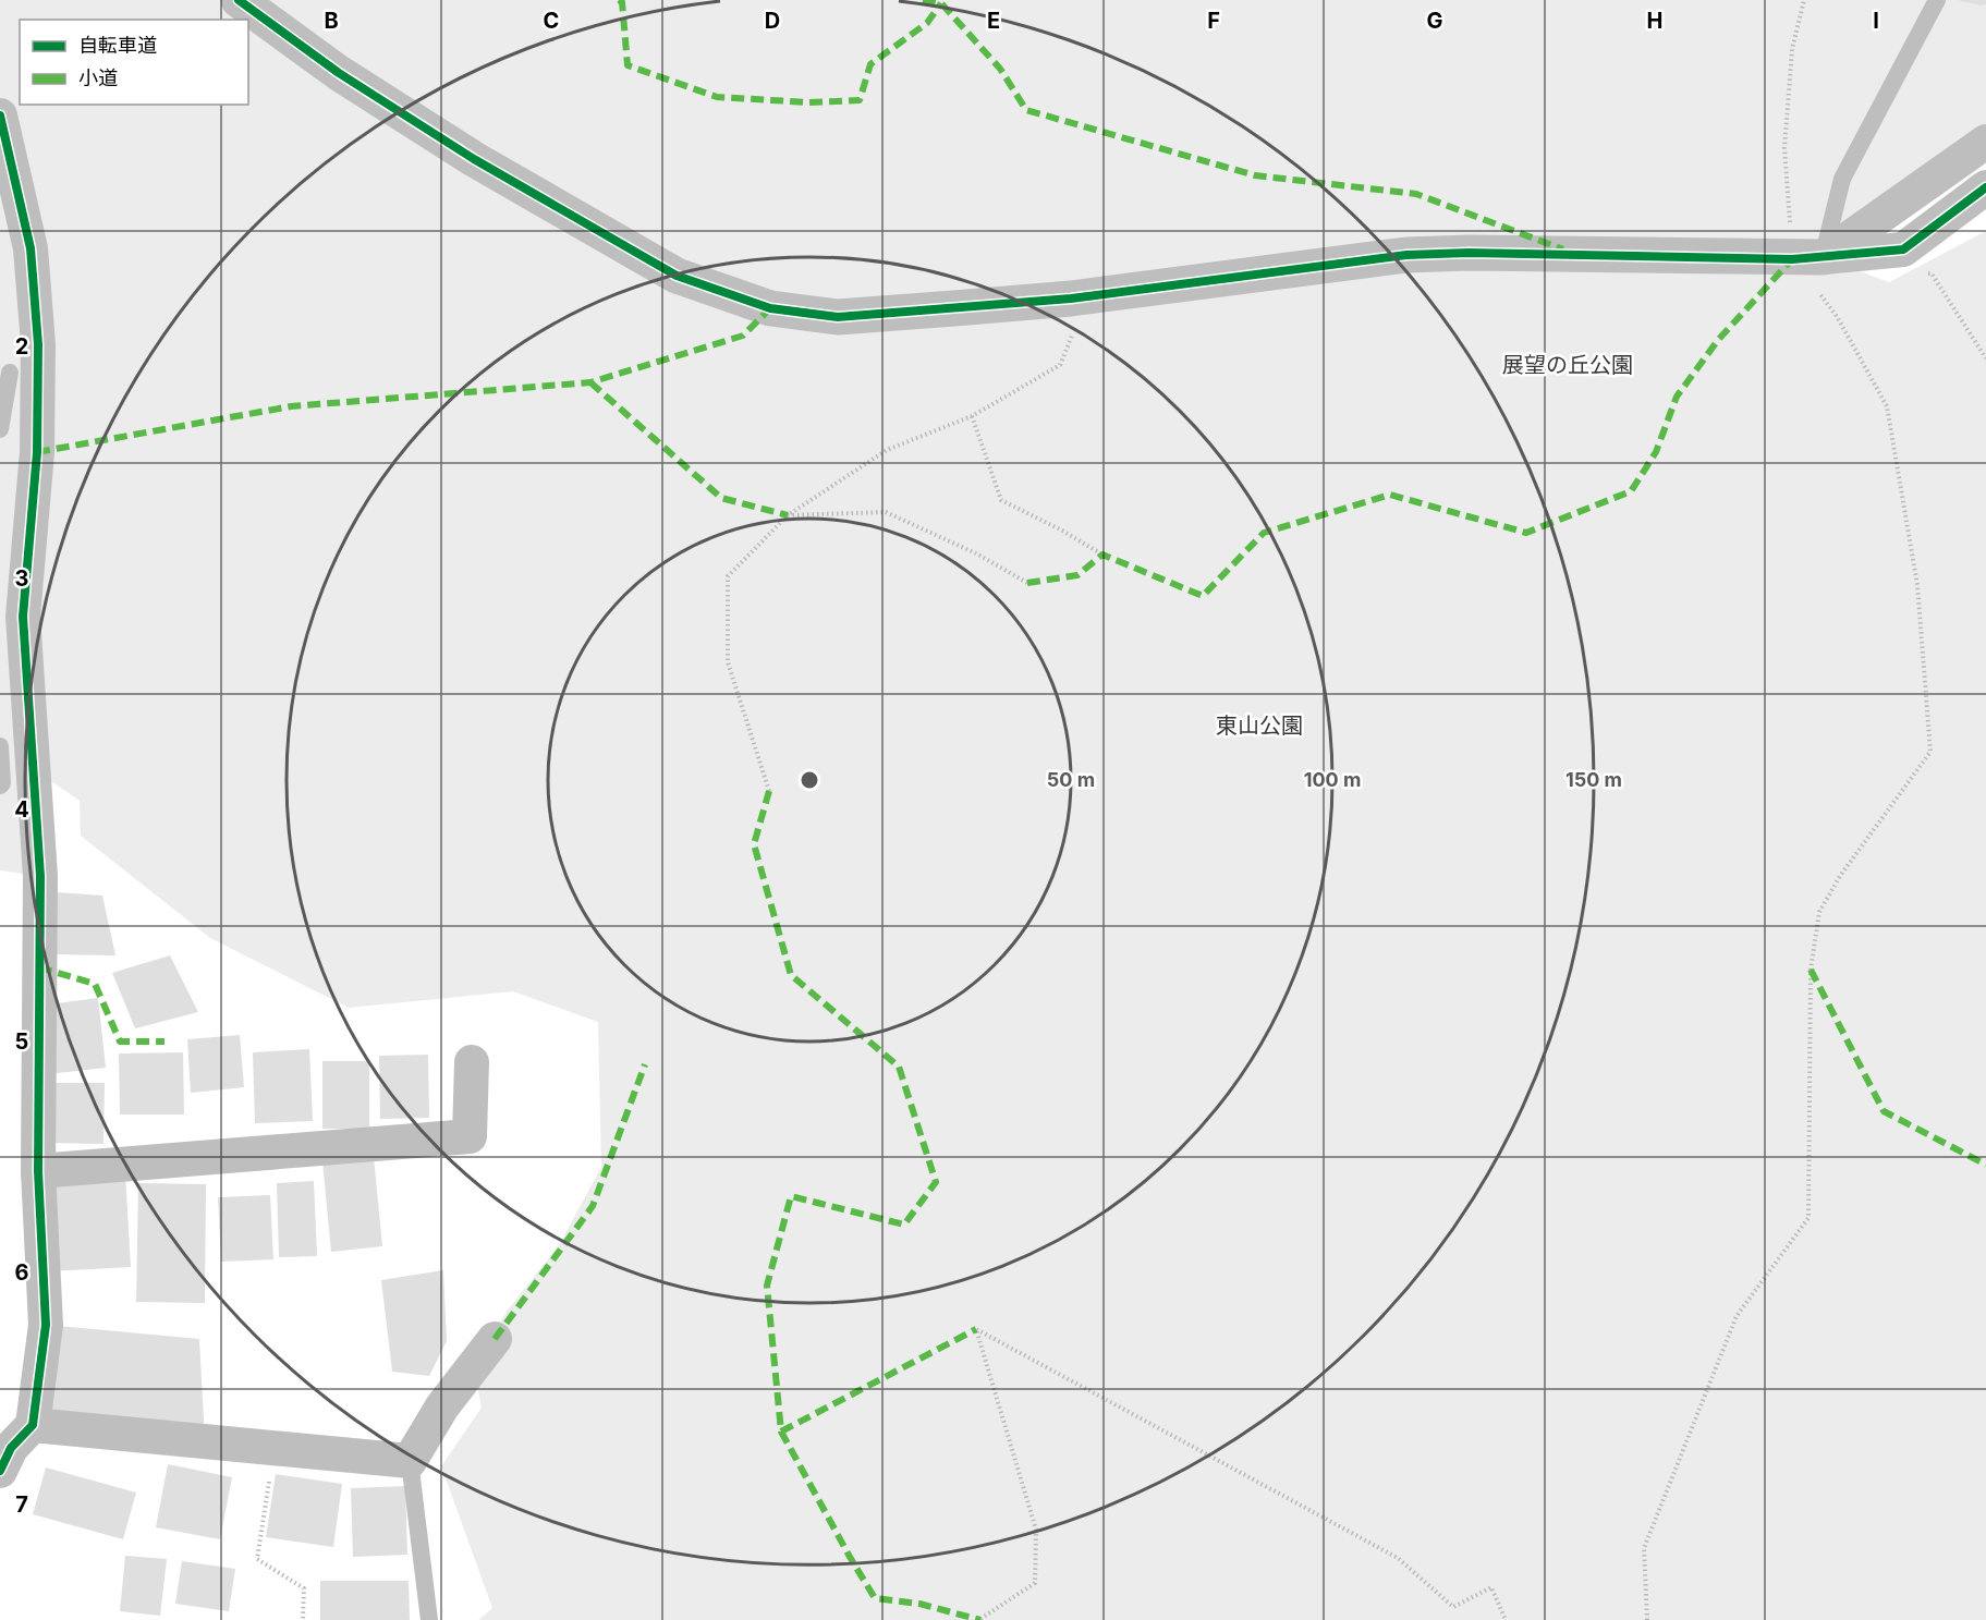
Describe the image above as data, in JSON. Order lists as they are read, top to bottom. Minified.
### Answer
{"parks":["展望の丘公園","東山公園"],"legend":["自転車道","小道"],"grid":{"columns":["B","C","D","E","F","G","H","I"],"rows":["2","3","4","5","6","7"]},"rings":["50 m","100 m","150 m"]}
